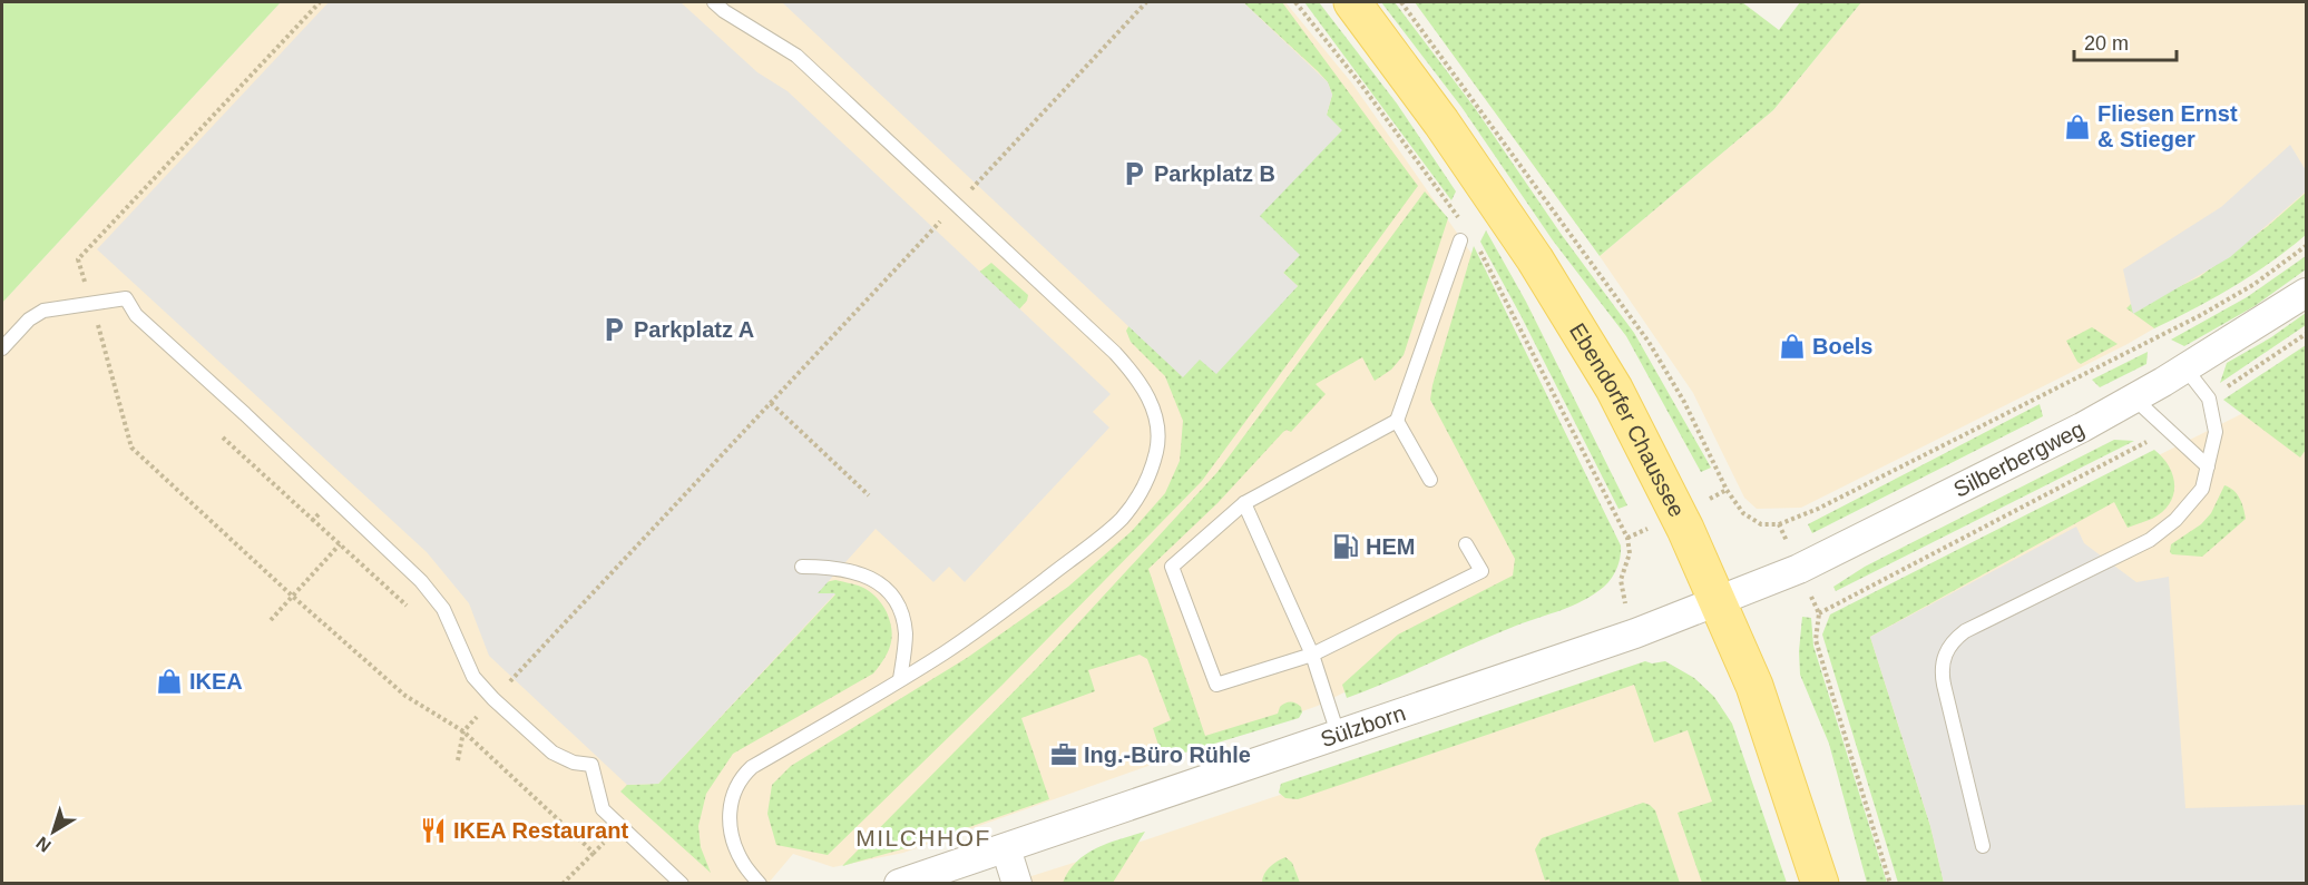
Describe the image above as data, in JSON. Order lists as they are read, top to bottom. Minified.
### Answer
{"streets":{"main road":["Ebendorfer Chaussee"],"street":["Silberbergweg","Sülzborn"]},"crossings":[["Ebendorfer Chaussee","Silberbergweg"],["Ebendorfer Chaussee","Sülzborn"],["Silberbergweg","Sülzborn"]],"districts":["MILCHHOF"],"places":{"shop":["Fliesen Ernst & Stieger","Boels","IKEA"],"parking":["Parkplatz B","Parkplatz A"],"fuel station":["HEM"],"office":["Ing.-Büro Rühle"],"restaurant":["IKEA Restaurant"]},"scale_bar":"20 m","north":"bottom left"}
